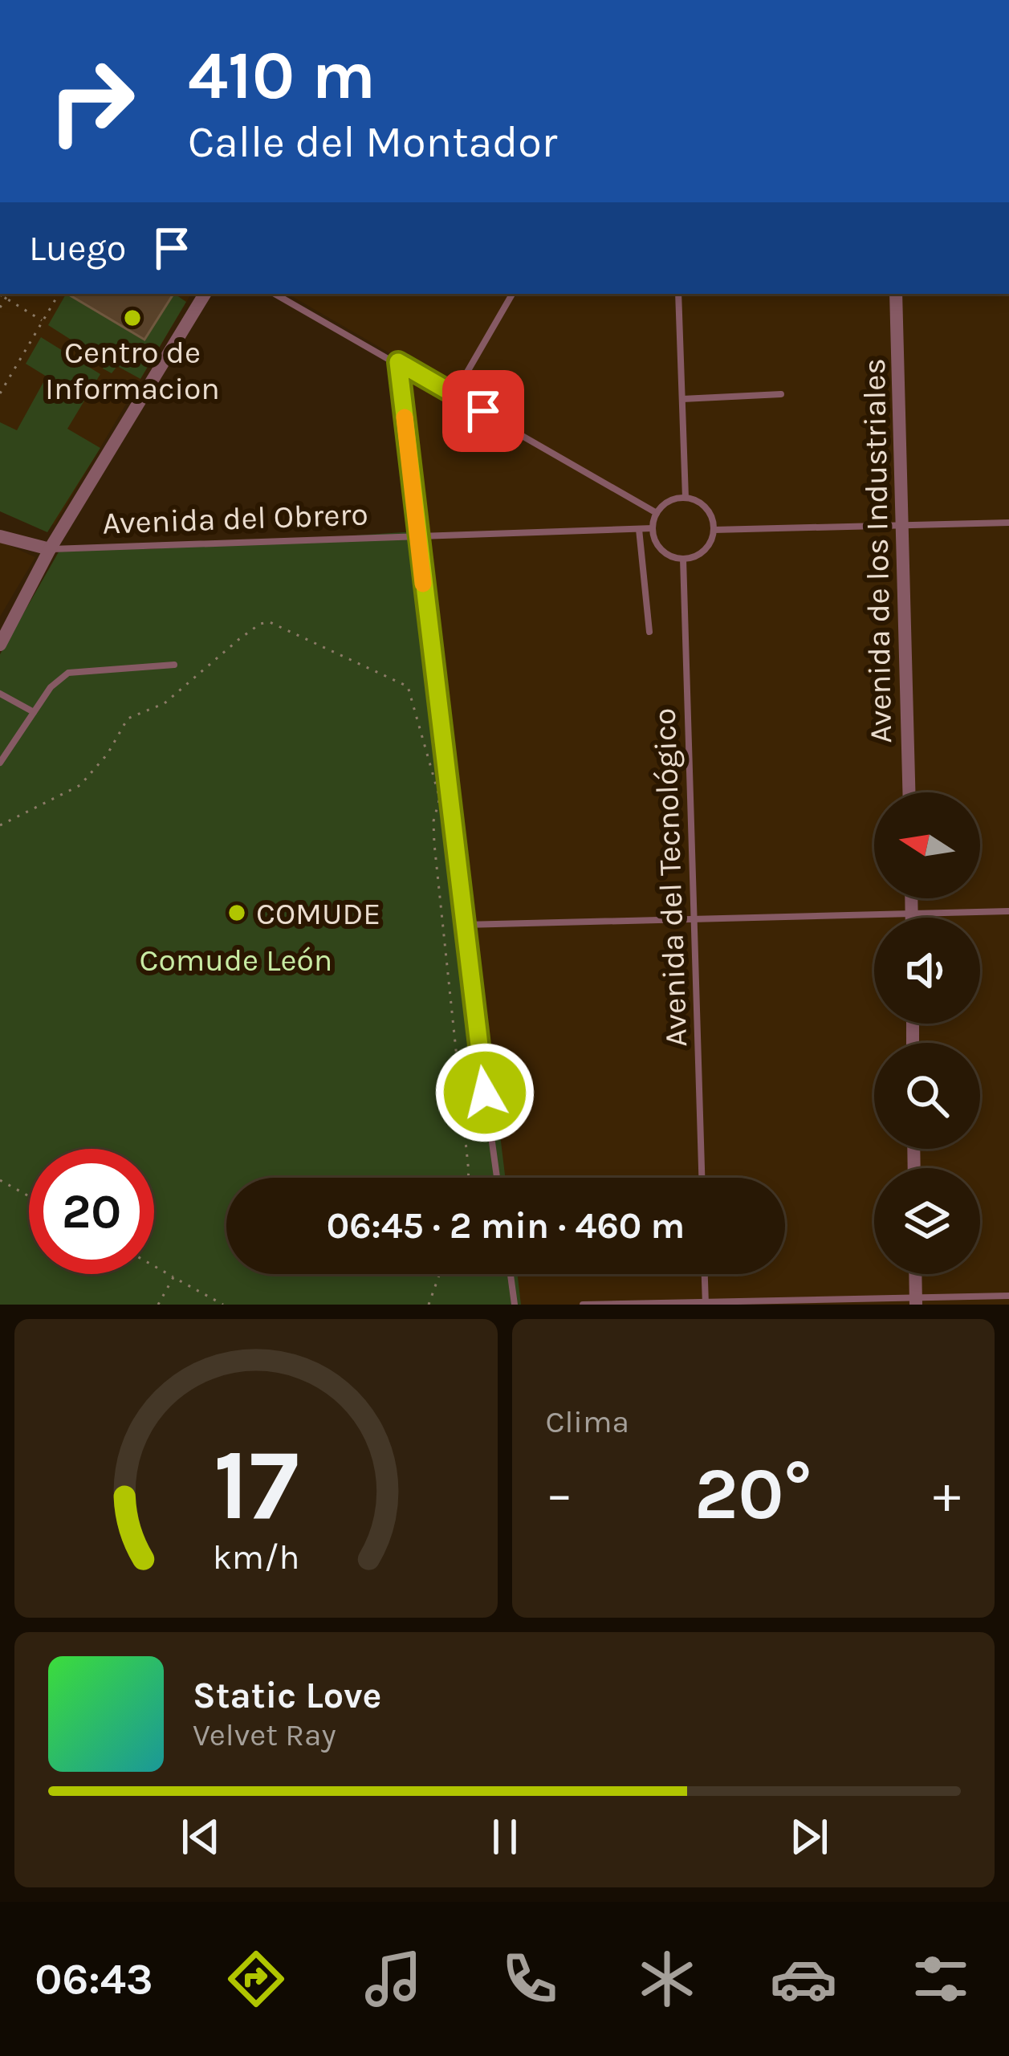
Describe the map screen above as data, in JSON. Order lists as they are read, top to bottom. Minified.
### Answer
{"streets":{"street":["Avenida de los Industriales"],"lane":["Avenida del Obrero","Avenida del Tecnológico"]},"crossings":[["Avenida del Obrero","Avenida del Tecnológico"]],"parks":["Comude León"],"places":["Centro de Informacion","COMUDE"],"north":"left","page":{"turn":["410 m","Calle del Montador"],"then":"Luego","limit":"20","trip":"06:45 · 2 min · 460 m","tile":"Clima","heat":["−","20°","+"],"song":["Static Love","Velvet Ray"],"tabs":"06:43","gauge":["17","km/h"]}}
